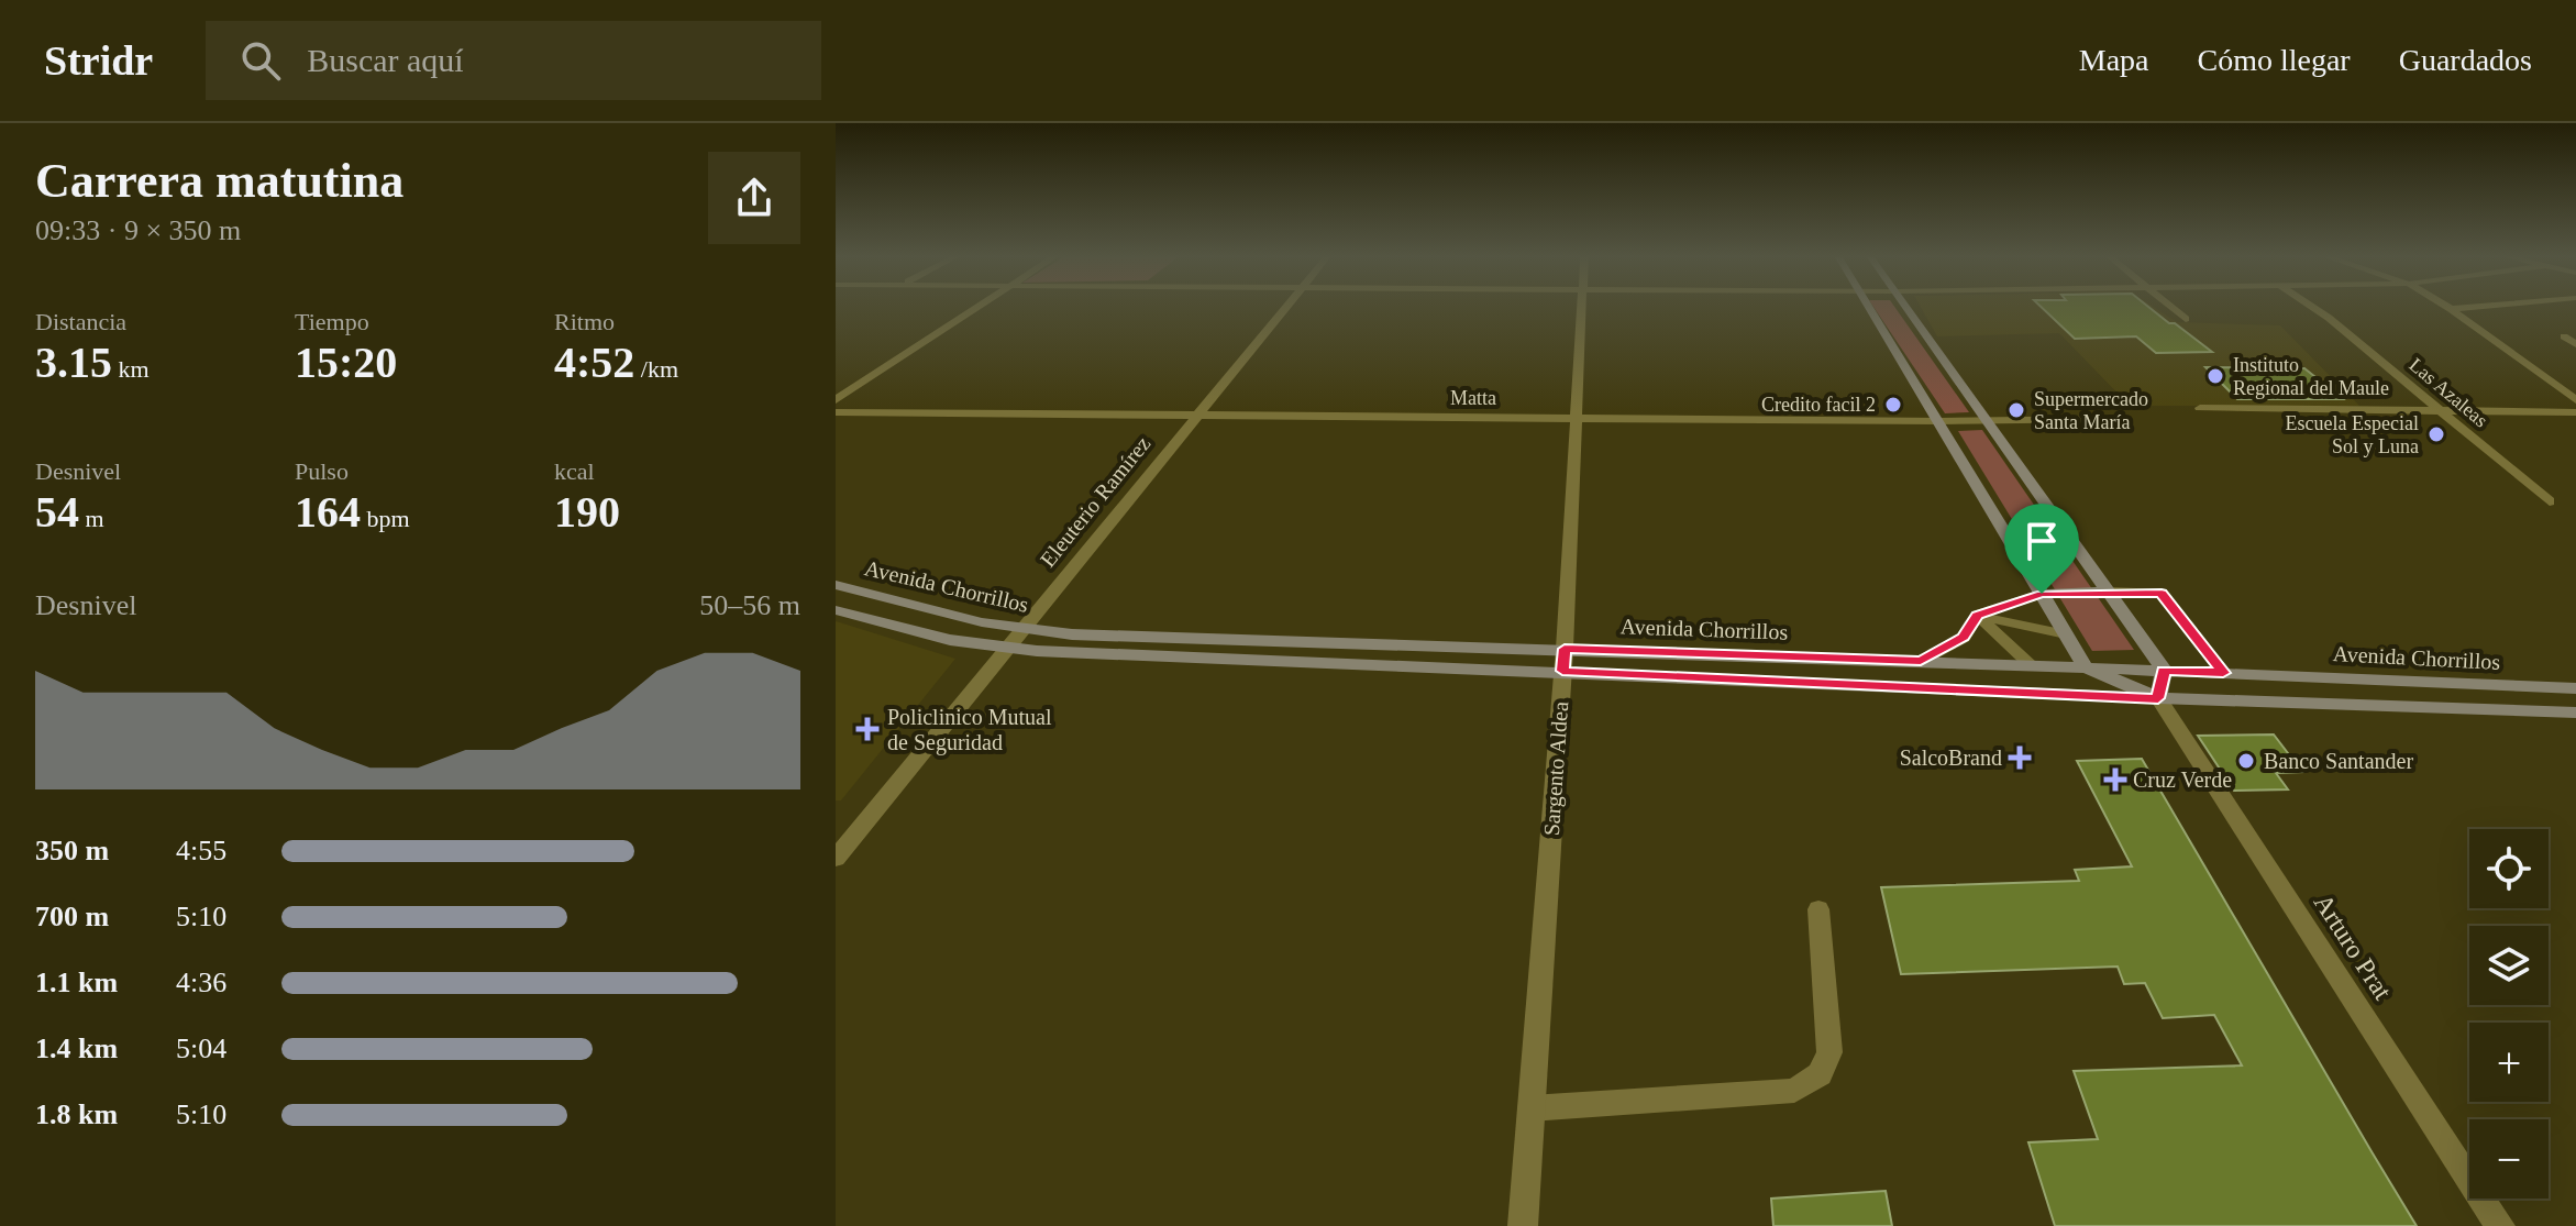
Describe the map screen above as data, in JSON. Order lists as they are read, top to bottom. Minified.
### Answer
{"streets":{"main road":["Avenida Chorrillos"],"street":["Las Azaleas","Matta","Eleuterio Ramírez","Sargento Aldea","Arturo Prat"]},"crossings":[["Matta","Eleuterio Ramírez"],["Matta","Sargento Aldea"],["Eleuterio Ramírez","Avenida Chorrillos"],["Avenida Chorrillos","Sargento Aldea"],["Avenida Chorrillos","Arturo Prat"]],"places":{"other":["Instituto Regional del Maule","Credito facil 2","Supermercado Santa María","Escuela Especial Sol y Luna","Banco Santander"],"health":["Policlinico Mutual de Seguridad","SalcoBrand","Cruz Verde"]},"page":{"header":"Stridr","search":"Buscar aquí","nav":["Mapa","Cómo llegar","Guardados"],"heading":["Carrera matutina","09:33 · 9 × 350 m"],"stats":[["Distancia","3.15 km"],["Tiempo","15:20"],["Ritmo","4:52 /km"],["Desnivel","54 m"],["Pulso","164 bpm"],["kcal","190"]],"chart":["Desnivel","50–56 m"],"list":[{"name":"350 m","note":"4:55"},{"name":"700 m","note":"5:10"},{"name":"1.1 km","note":"4:36"},{"name":"1.4 km","note":"5:04"},{"name":"1.8 km","note":"5:10"}],"map_buttons":["+","−"]}}
